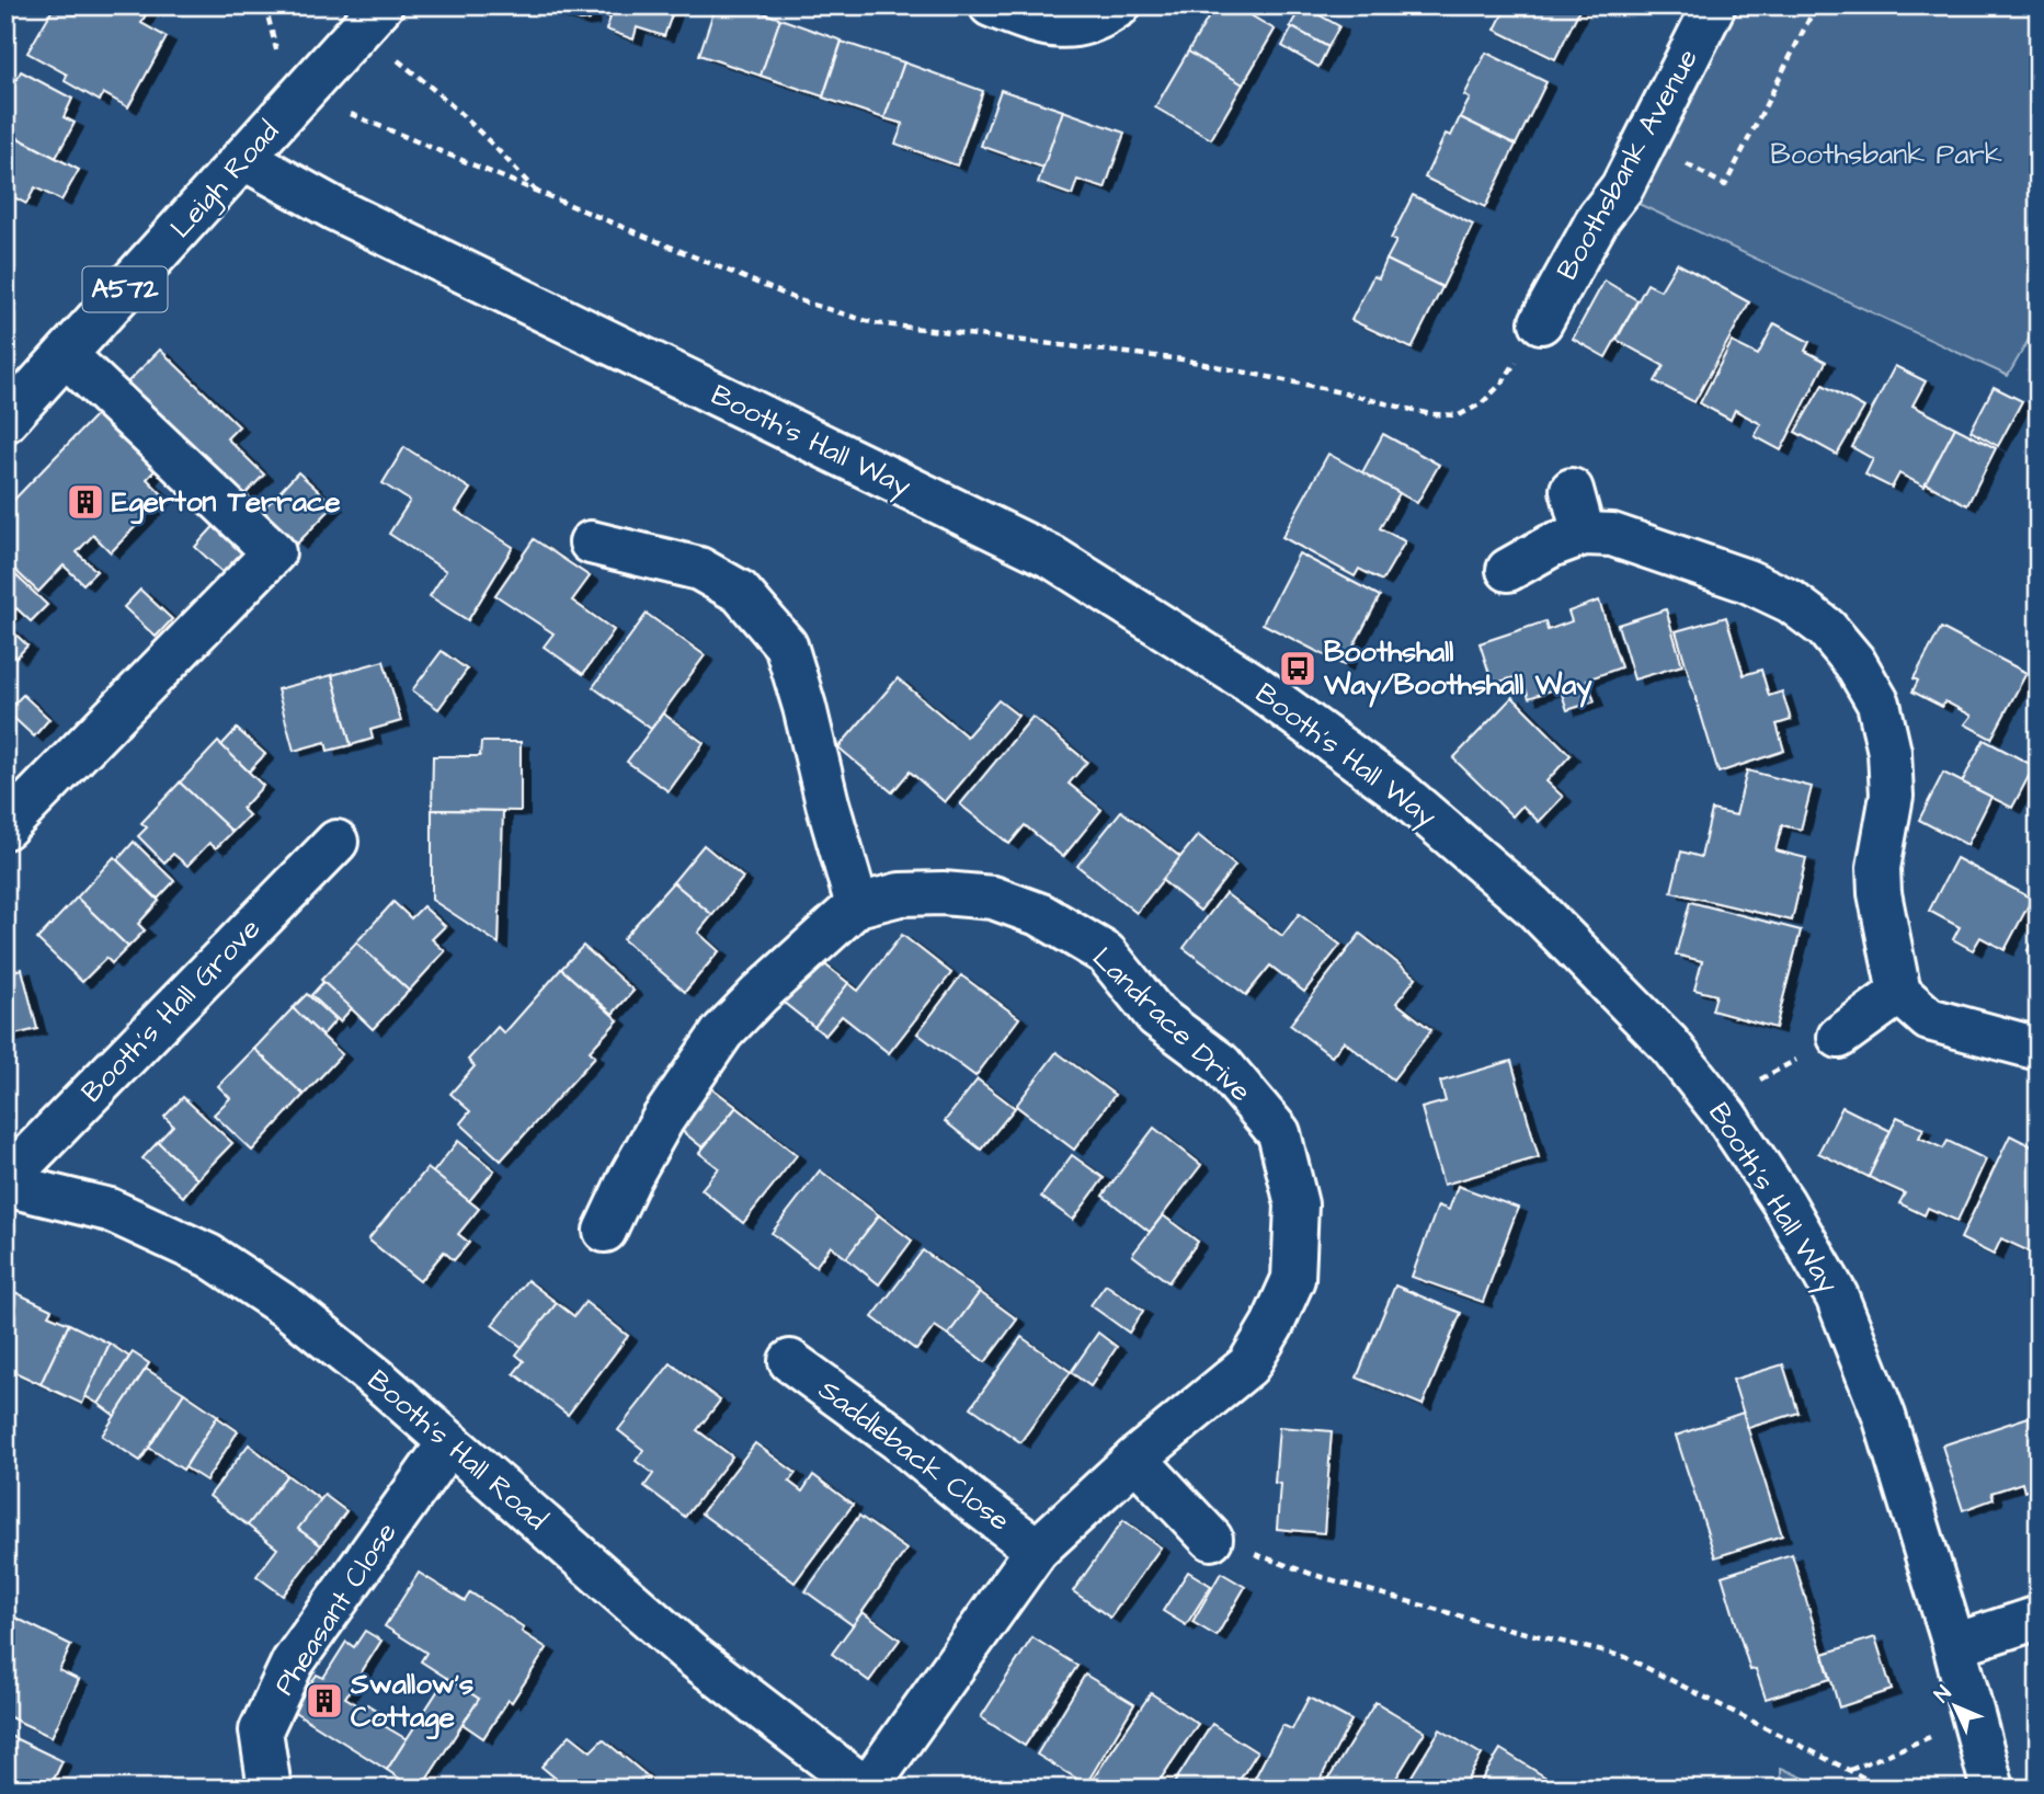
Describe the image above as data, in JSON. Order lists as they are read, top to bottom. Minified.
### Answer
{"streets":{"street":["Boothsbank Avenue","Leigh Road","A572","Booth's Hall Way","Booth's Hall Grove","Landrace Drive","Booth's Hall Road","Saddleback Close","Pheasant Close"]},"crossings":[["Leigh Road","Booth's Hall Way"],["Booth's Hall Grove","Booth's Hall Road"],["Landrace Drive","Booth's Hall Road"],["Booth's Hall Road","Saddleback Close"],["Booth's Hall Road","Pheasant Close"]],"parks":["Boothsbank Park"],"places":{"building":["Egerton Terrace","Swallow's Cottage"],"bus stop":["Boothshall Way/Boothshall Way"]},"north":"top left"}
